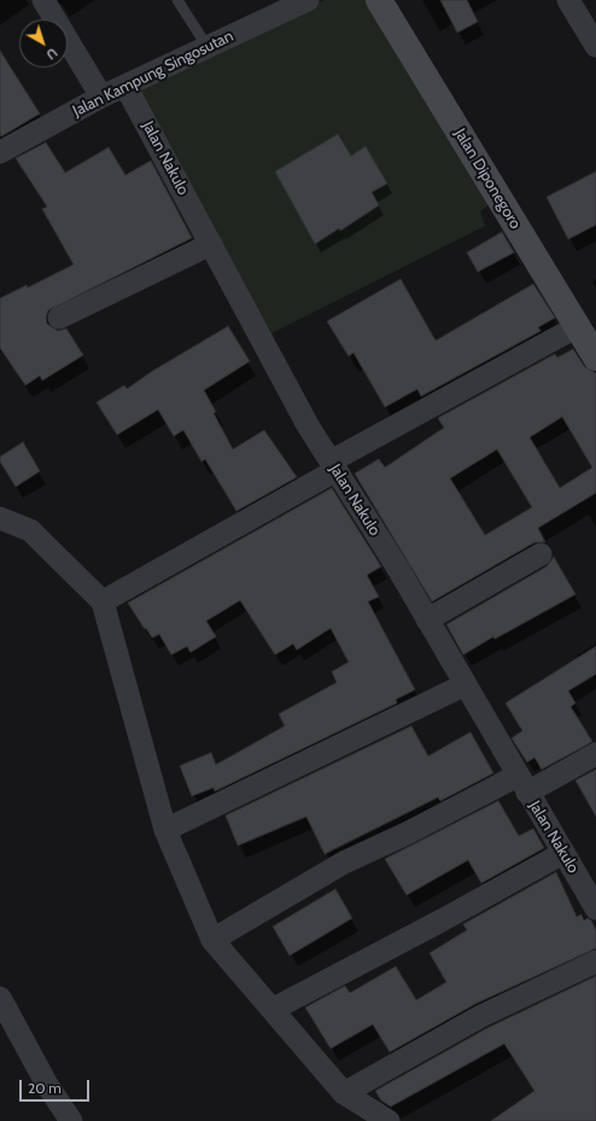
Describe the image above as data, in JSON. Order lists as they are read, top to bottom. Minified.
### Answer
{"streets":{"street":["Jalan Kampung Singosutan","Jalan Nakulo","Jalan Diponegoro"]},"crossings":[["Jalan Kampung Singosutan","Jalan Nakulo"]],"scale_bar":"20 m","north":"bottom right"}
